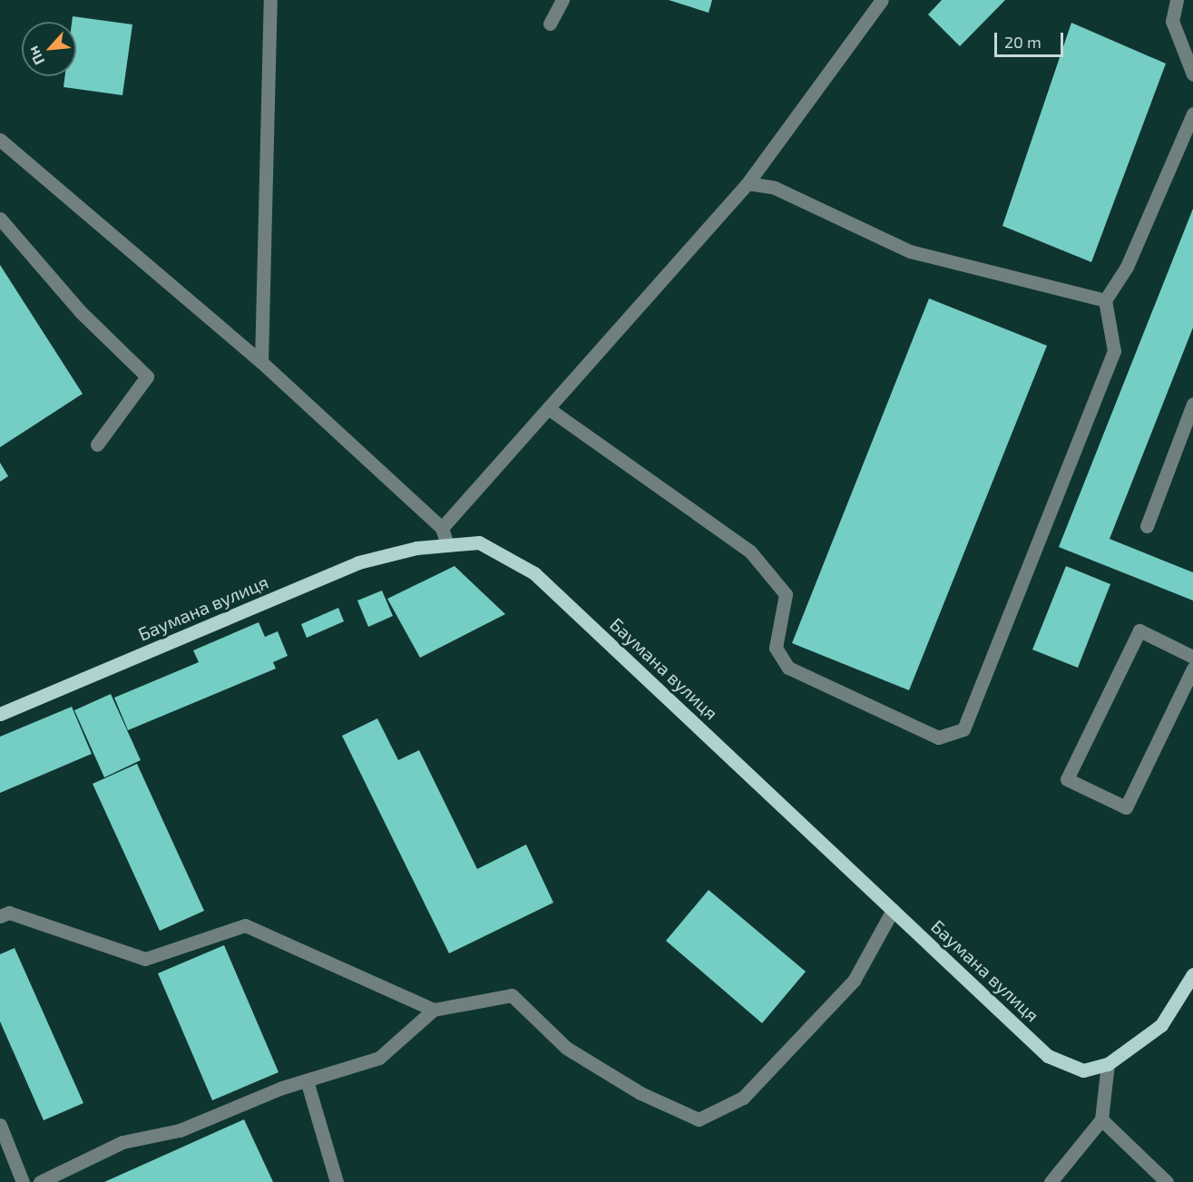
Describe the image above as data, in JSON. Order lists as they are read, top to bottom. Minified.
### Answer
{"streets":{"main road":["Баумана вулиця"]},"scale_bar":"20 m","north":"bottom left"}
